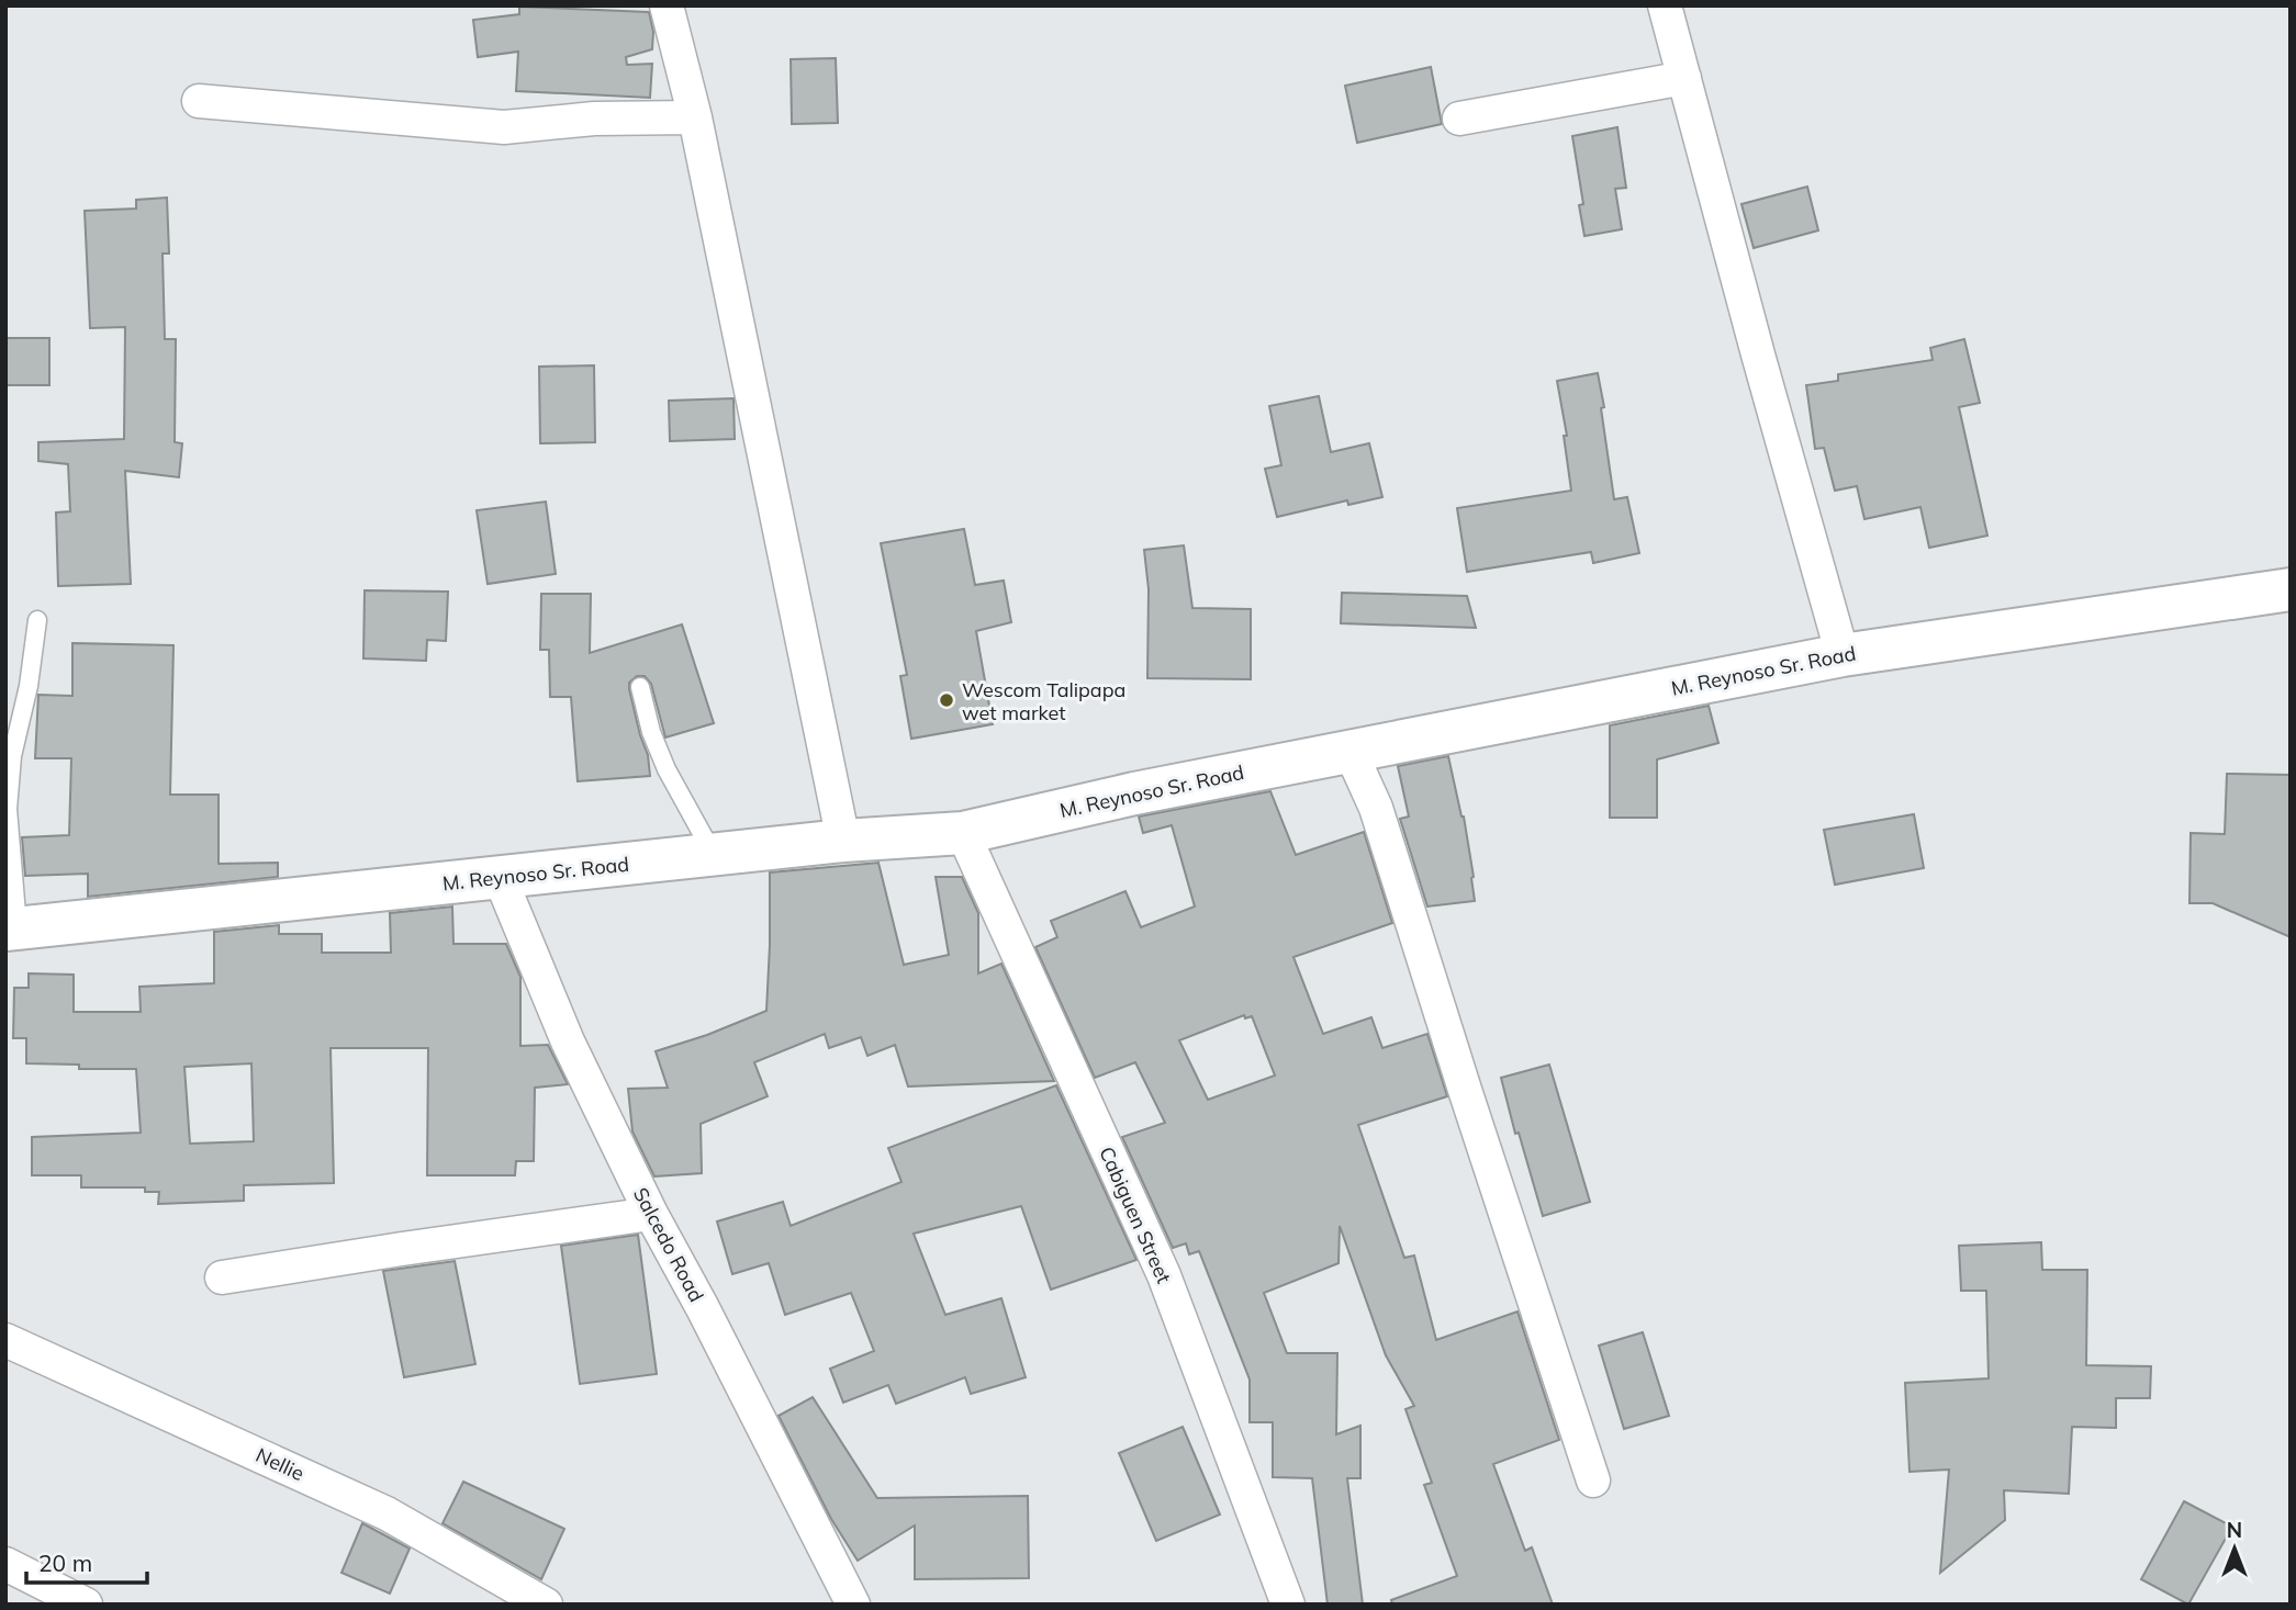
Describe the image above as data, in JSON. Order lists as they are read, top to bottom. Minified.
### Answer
{"streets":{"street":["M. Reynoso Sr. Road","Cabiguen Street","Salcedo Road","Nellie"]},"crossings":[["M. Reynoso Sr. Road","Cabiguen Street"],["M. Reynoso Sr. Road","Salcedo Road"]],"places":["Wescom Talipapa wet market"],"scale_bar":"20 m","north":"top"}
